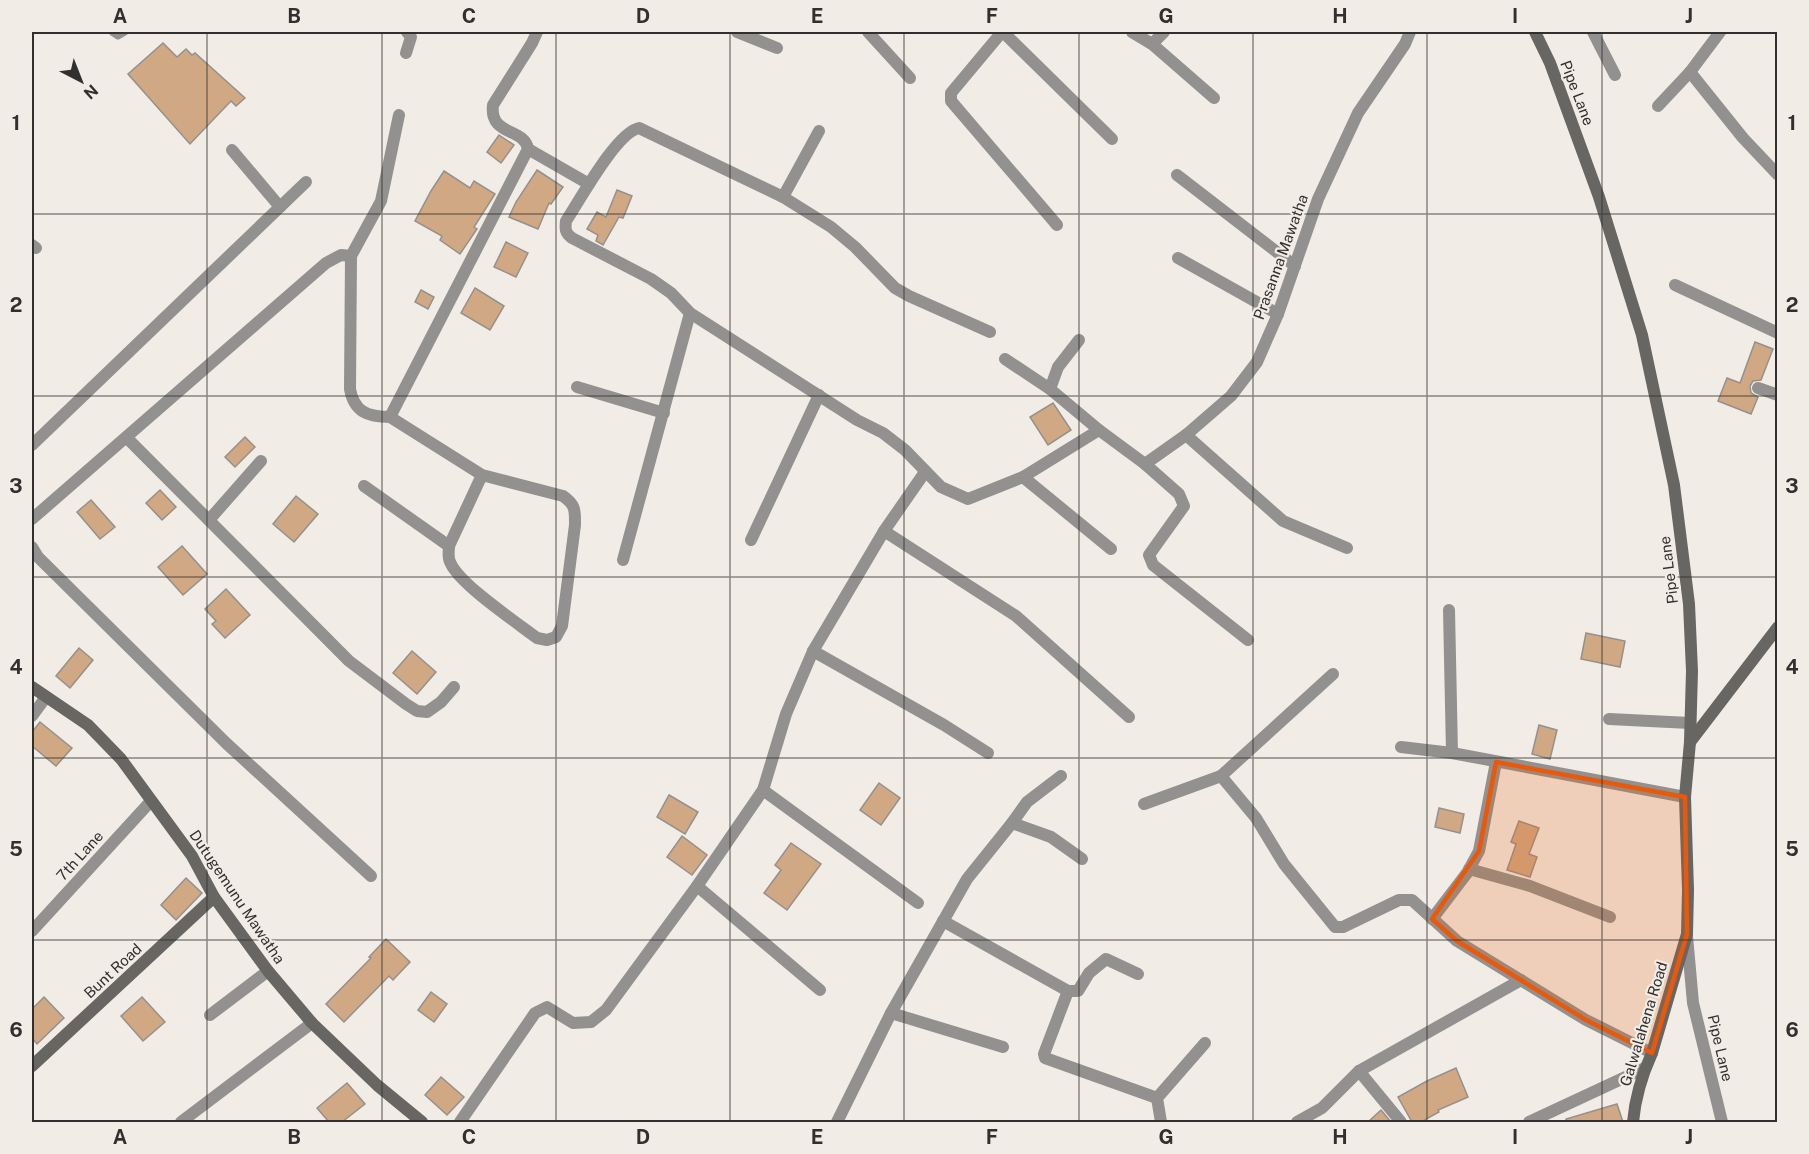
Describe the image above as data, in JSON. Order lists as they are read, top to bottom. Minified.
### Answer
{"streets":{"street":["Pipe Lane","Prasanna Mawatha","7th Lane","Dutugemunu Mawatha","Bunt Road","Galwalahena Road"]},"crossings":[["Pipe Lane","Galwalahena Road"],["7th Lane","Dutugemunu Mawatha"],["Dutugemunu Mawatha","Bunt Road"]],"north":"bottom right","grid":{"columns":["A","B","C","D","E","F","G","H","I","J"],"rows":["1","2","3","4","5","6"]}}
